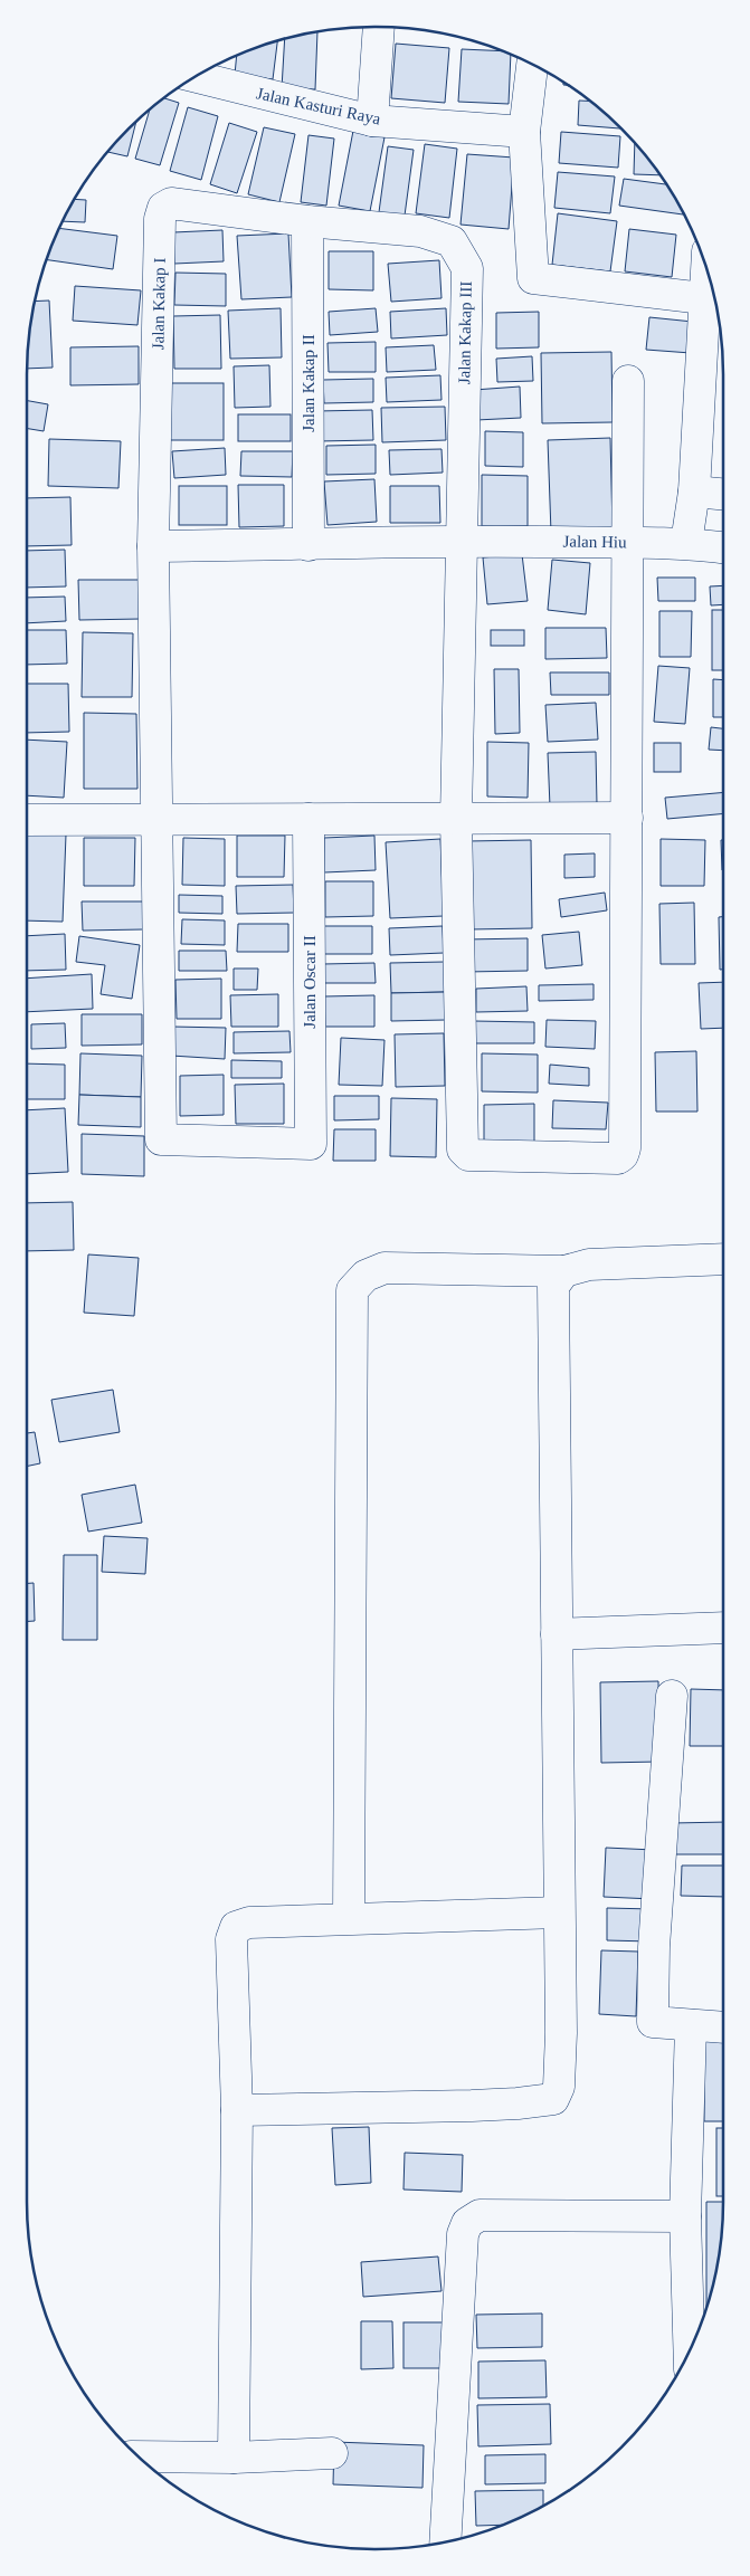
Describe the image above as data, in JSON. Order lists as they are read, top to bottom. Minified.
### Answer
{"streets":{"street":["Jalan Kasturi Raya","Jalan Kakap I","Jalan Kakap III","Jalan Kakap II","Jalan Hiu","Jalan Oscar II"]},"crossings":[["Jalan Kakap I","Jalan Kakap III"],["Jalan Kakap I","Jalan Kakap II"],["Jalan Kakap I","Jalan Hiu"],["Jalan Kakap III","Jalan Kakap II"],["Jalan Kakap III","Jalan Hiu"],["Jalan Kakap II","Jalan Hiu"]]}
